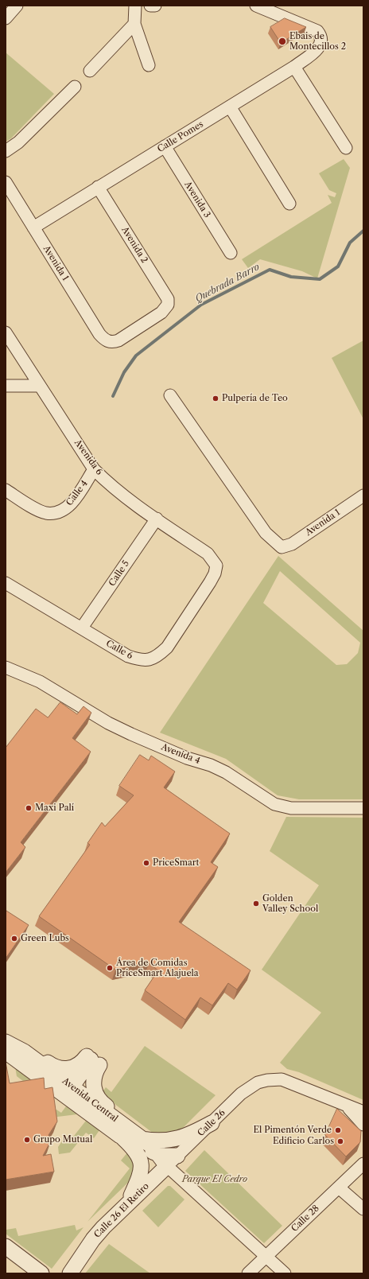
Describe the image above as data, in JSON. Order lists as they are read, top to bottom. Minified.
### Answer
{"streets":{"street":["Calle Pomes","Avenida 3","Avenida 2","Avenida 1","Avenida 6","Calle 4","Calle 5","Calle 6","Avenida 4","Avenida Central","Calle 26","Calle 26 El Retiro","Calle 28"]},"crossings":[["Calle Pomes","Avenida 3"],["Calle Pomes","Avenida 2"],["Calle Pomes","Avenida 1"],["Avenida 2","Avenida 1"],["Avenida 6","Calle 4"],["Avenida 6","Calle 5"],["Avenida 6","Calle 6"],["Calle 5","Calle 6"],["Avenida Central","Calle 26 El Retiro"],["Avenida Central","Calle 28"]],"water":["Quebrada Barro"],"parks":["Parque El Cedro"],"places":["Ebais de Montecillos 2","Pulpería de Teo","Maxi Palí","PriceSmart","Golden Valley School","Green Lubs","Área de Comidas PriceSmart Alajuela","El Pimentón Verde","Grupo Mutual","Edificio Carlos"]}
